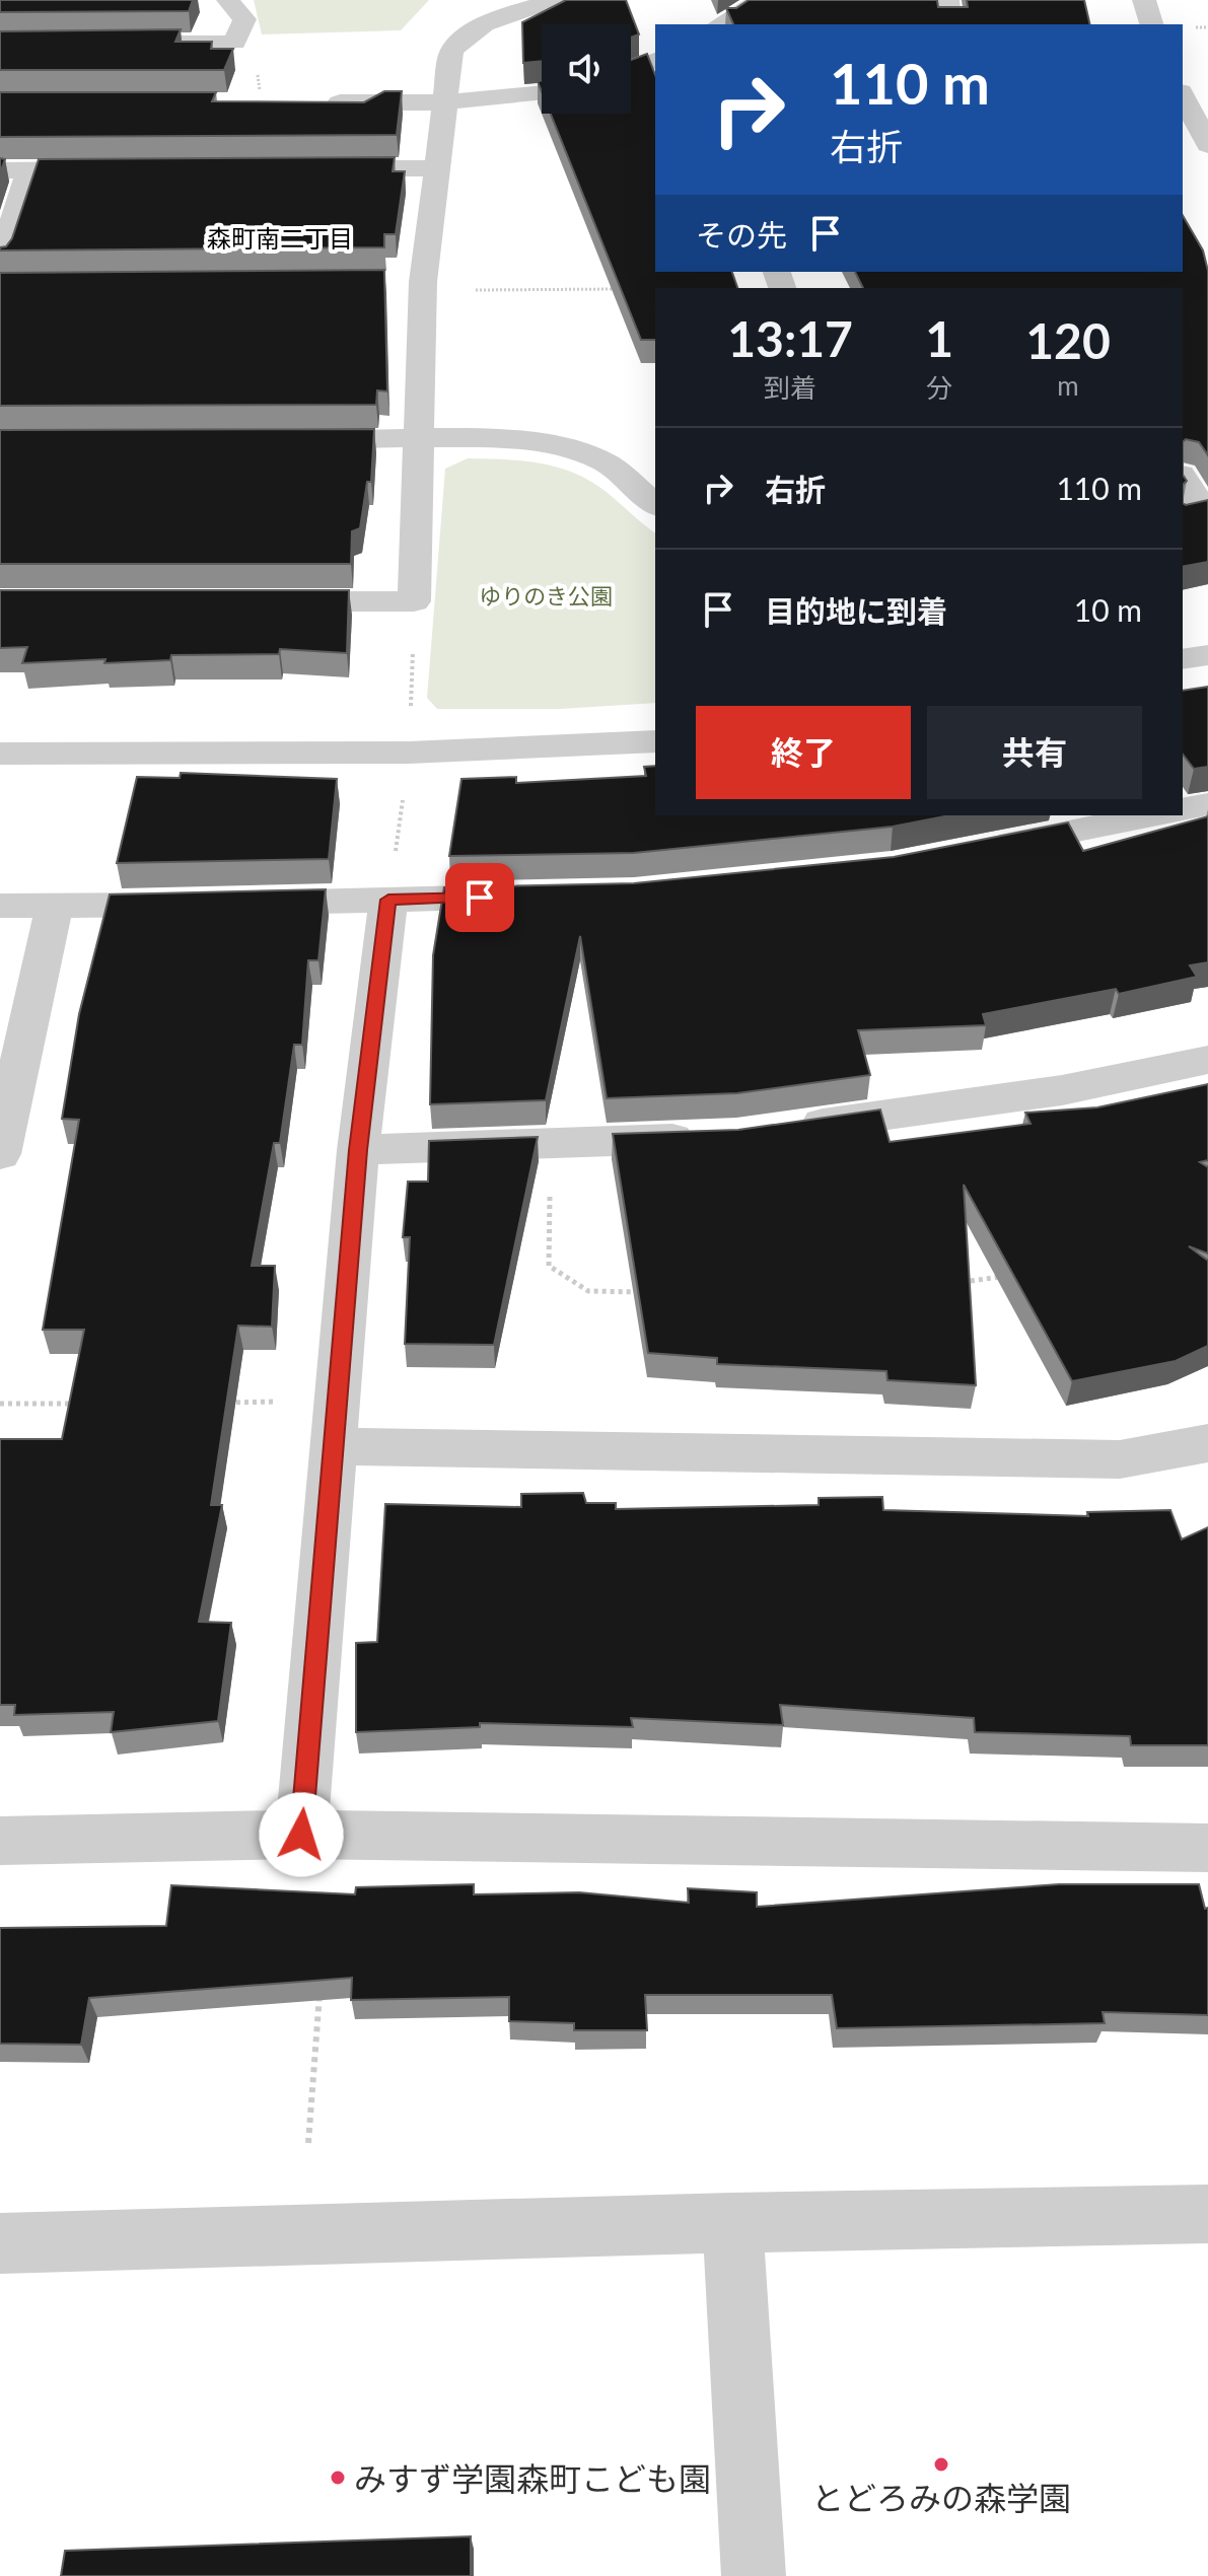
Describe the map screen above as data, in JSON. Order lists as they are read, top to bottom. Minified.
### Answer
{"districts":["森町南二丁目"],"parks":["ゆりのき公園"],"places":["とどろみの森学園","みすず学園森町こども園"],"page":{"turn":["110 m","右折"],"then":"その先","eta":["13:17","到着","1","分","120","m"],"list":[{"name":"右折","value":"110 m"},{"name":"目的地に到着","value":"10 m"}],"buttons":["終了","共有"]}}
